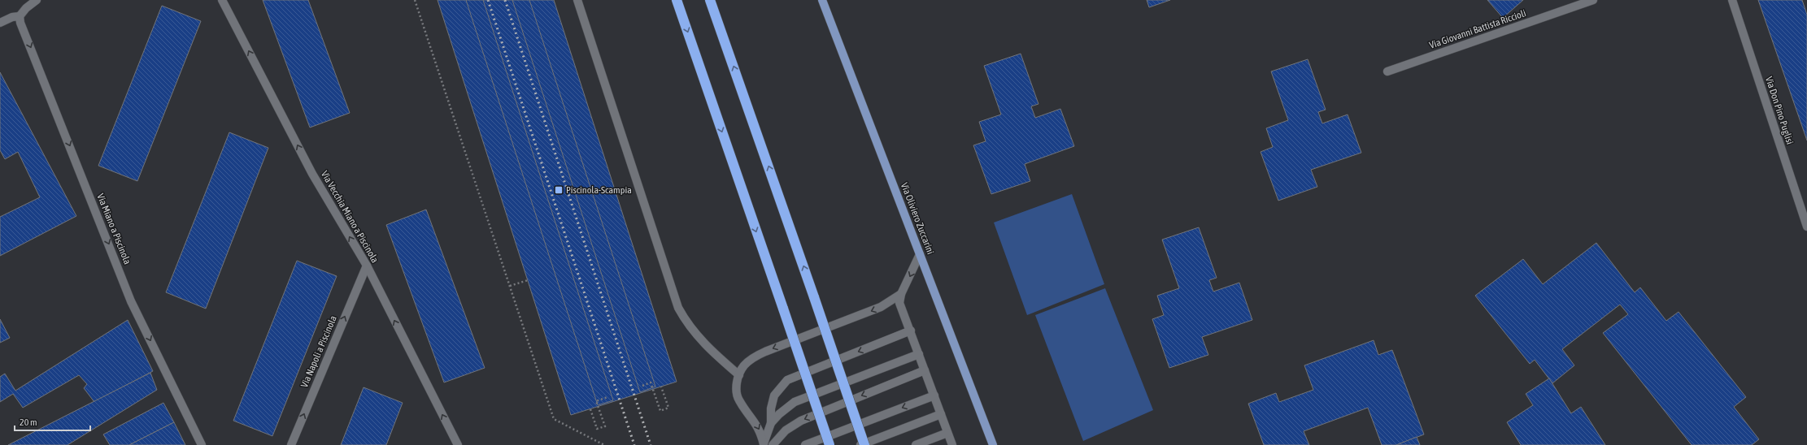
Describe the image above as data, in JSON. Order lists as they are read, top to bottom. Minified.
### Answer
{"streets":{"main road":["Via Oliviero Zuccarini"],"street":["Via Giovanni Battista Riccioli","Via Don Pino Puglisi","Via Vecchia Miano a Piscinola","Via Miano a Piscinola","Via Napoli a Piscinola"]},"crossings":[["Via Vecchia Miano a Piscinola","Via Napoli a Piscinola"]],"one_way":["Via Vecchia Miano a Piscinola","Via Miano a Piscinola","Via Napoli a Piscinola"],"places":{"transit":["Piscinola-Scampia"]},"scale_bar":"20 m"}
